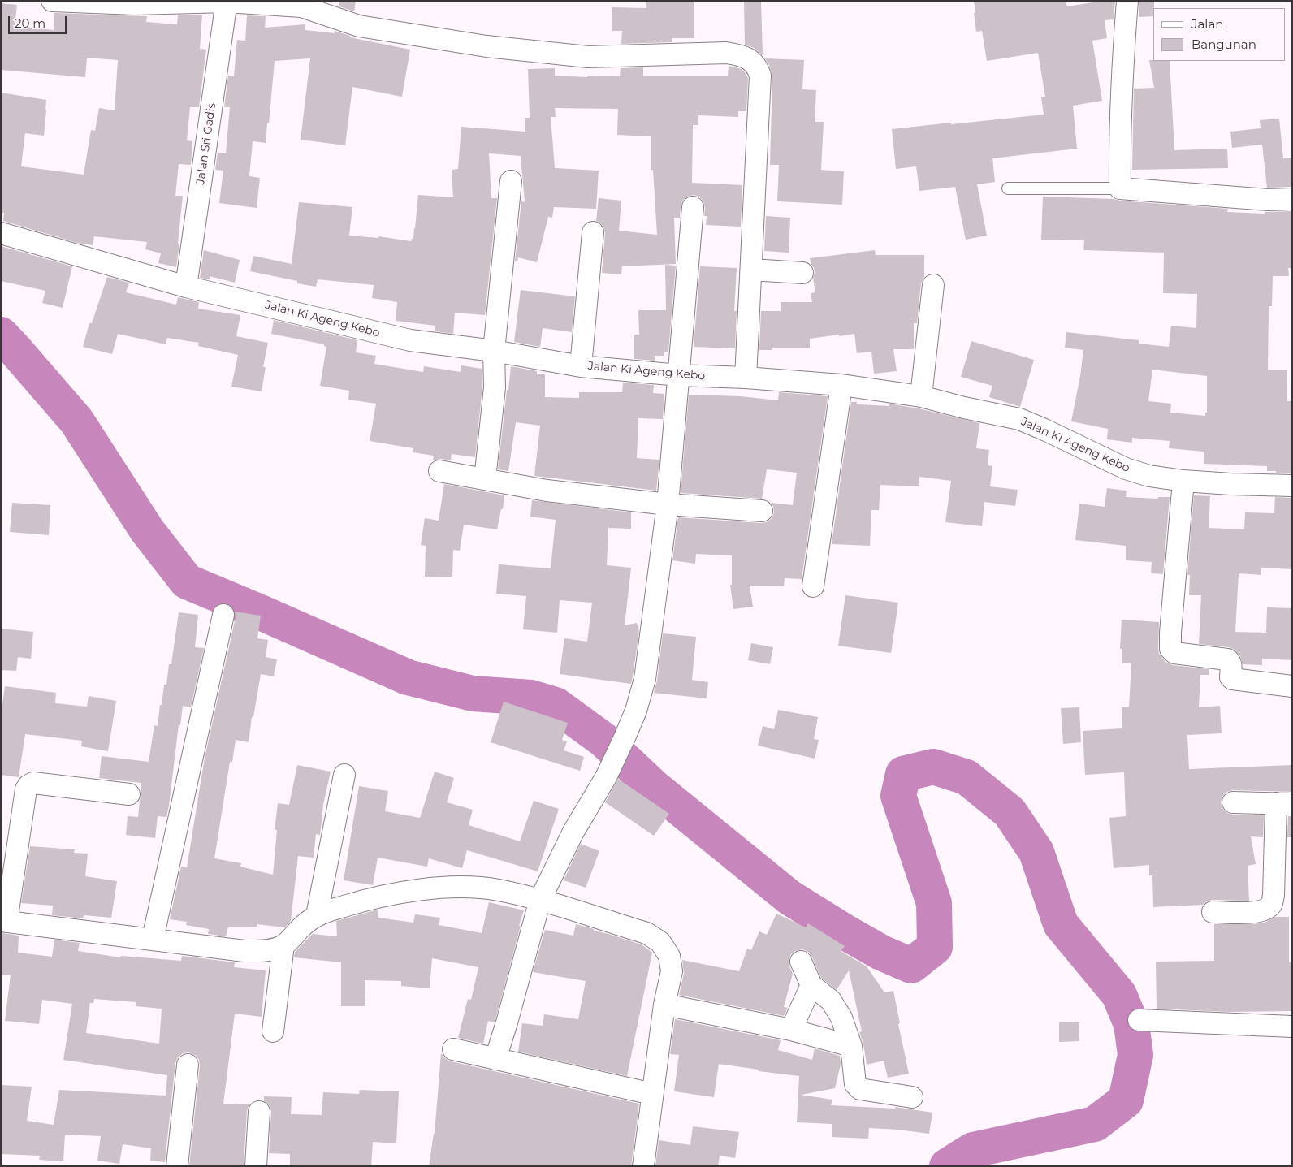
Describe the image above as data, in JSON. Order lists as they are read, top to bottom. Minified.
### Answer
{"streets":{"street":["Jalan Sri Gadis","Jalan Ki Ageng Kebo"]},"crossings":[["Jalan Sri Gadis","Jalan Ki Ageng Kebo"]],"legend":["Jalan","Bangunan"],"scale_bar":"20 m"}
